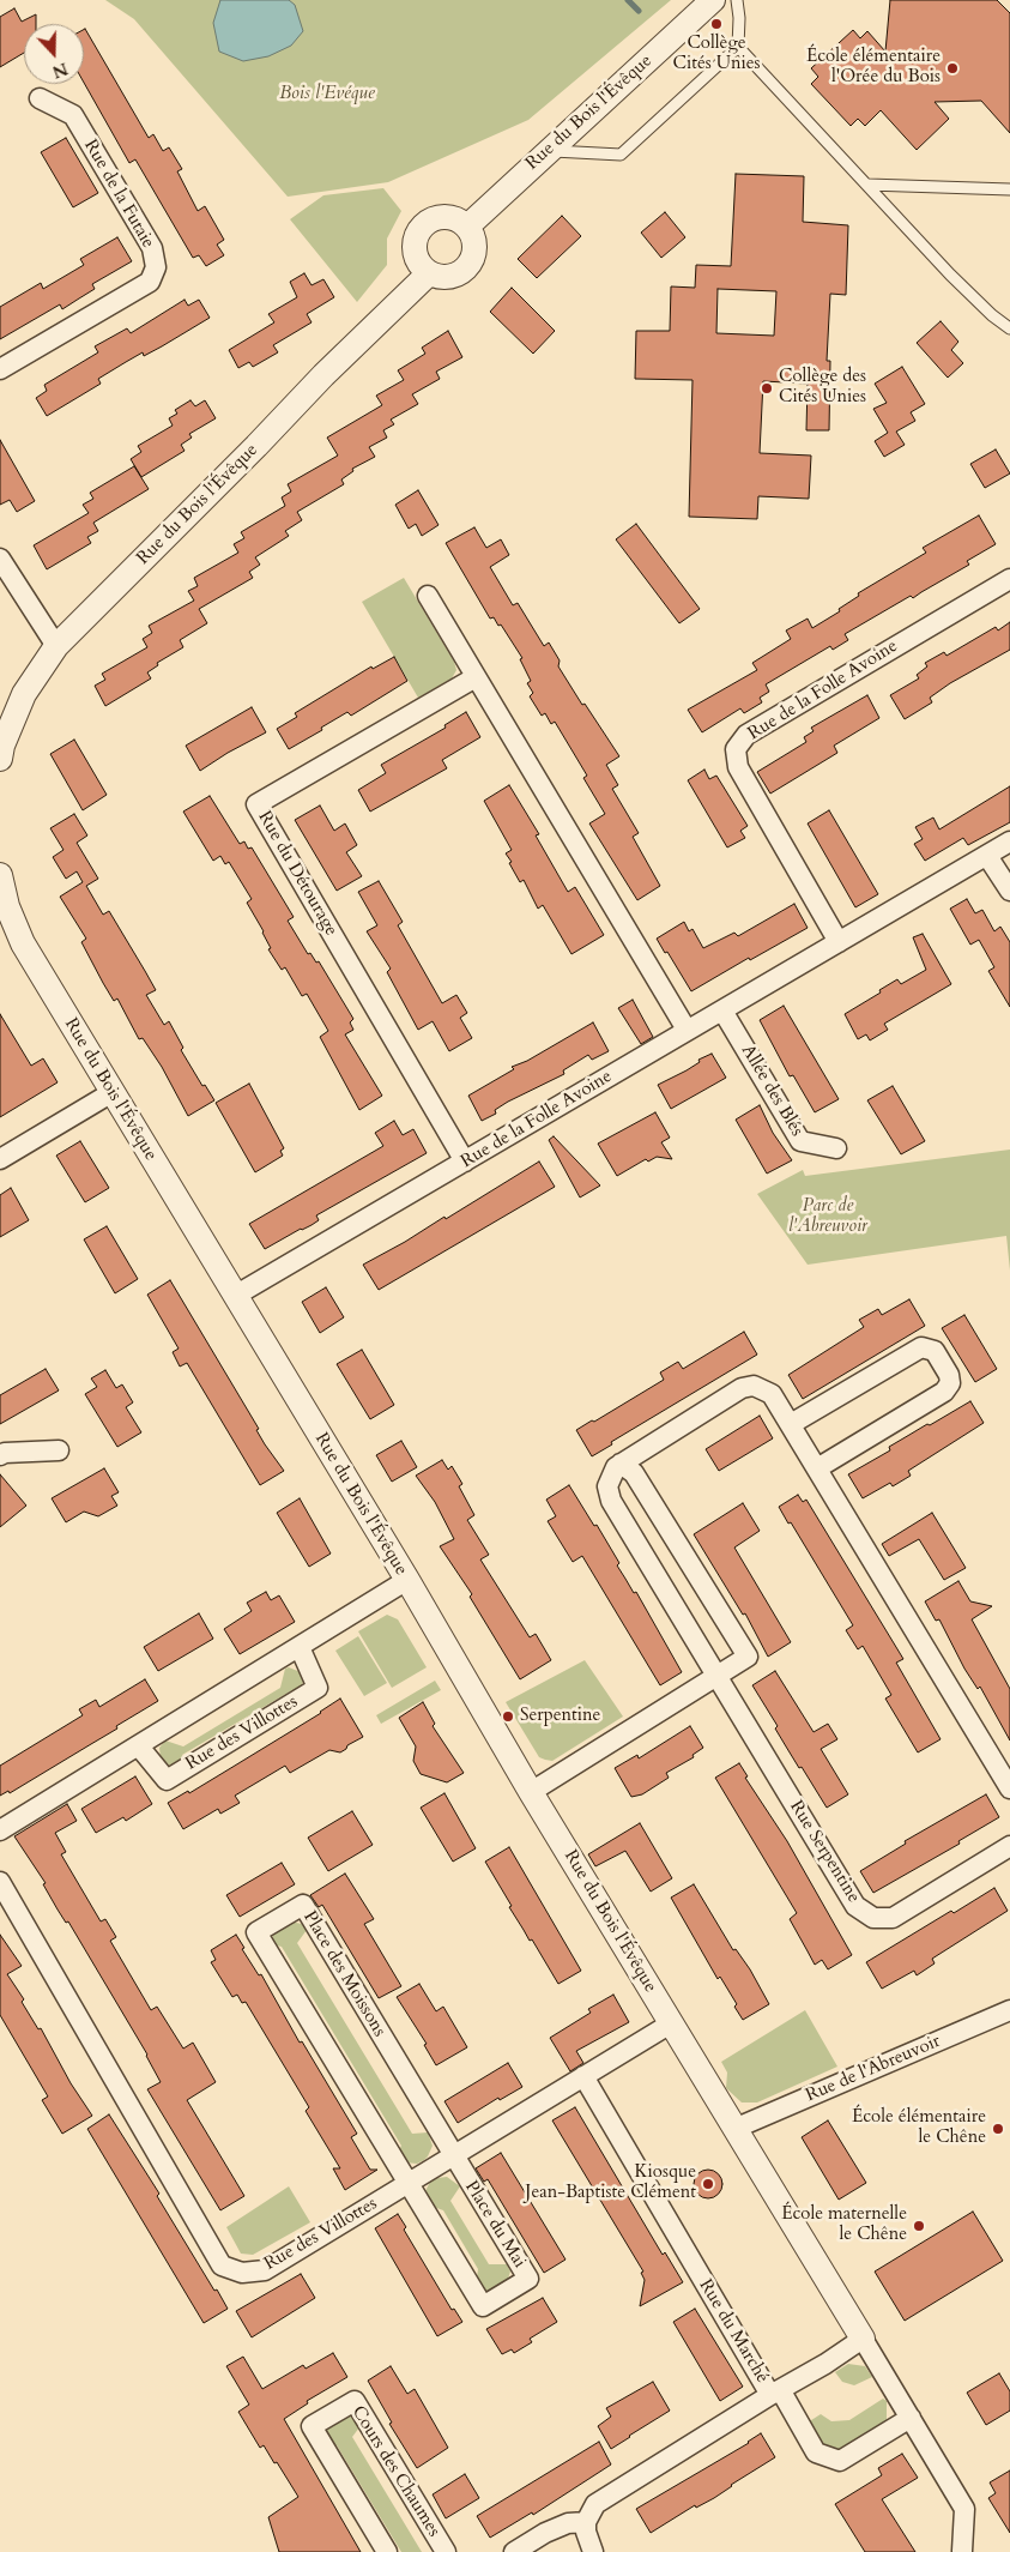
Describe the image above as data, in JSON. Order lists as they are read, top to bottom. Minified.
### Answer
{"streets":{"street":["Rue du Bois l'Évêque","Rue de la Futaie","Rue de la Folle Avoine","Rue du Détourage","Allée des Blés","Rue des Villottes","Rue Serpentine","Place des Moissons","Rue de l'Abreuvoir","Place du Mai","Rue du Marché","Cours des Chaumes"]},"crossings":[["Rue du Bois l'Évêque","Rue de la Folle Avoine"],["Rue du Bois l'Évêque","Rue des Villottes"],["Rue du Bois l'Évêque","Rue de l'Abreuvoir"],["Rue de la Folle Avoine","Rue du Détourage"],["Rue de la Folle Avoine","Allée des Blés"],["Rue des Villottes","Place des Moissons"],["Rue des Villottes","Place du Mai"],["Rue des Villottes","Rue du Marché"],["Place des Moissons","Place du Mai"]],"parks":["Bois l'Evéque","Parc de l'Abreuvoir"],"places":["Collège Cités Unies","École élémentaire l'Orée du Bois","Collège des Cités Unies","Serpentine","École élémentaire le Chêne","Kiosque Jean-Baptiste Clément","École maternelle le Chêne"],"north":"bottom"}
